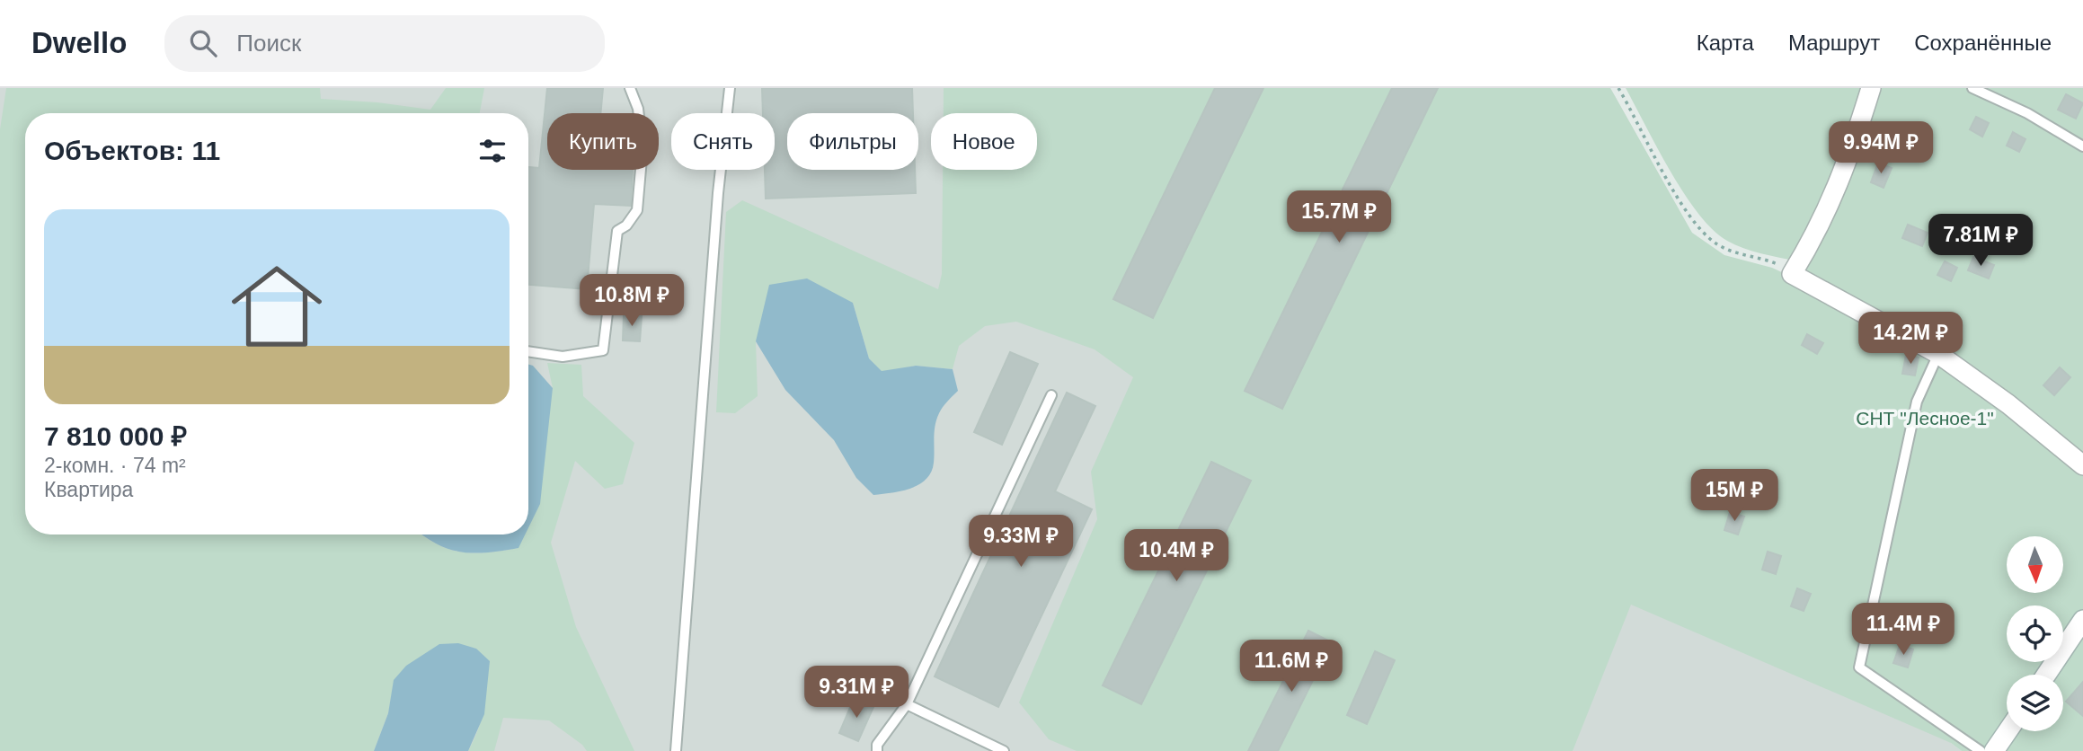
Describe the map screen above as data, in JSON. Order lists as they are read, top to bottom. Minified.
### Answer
{"parks":["СНТ \"Лесное-1\""],"north":"bottom","page":{"header":"Dwello","search":"Поиск","nav":["Карта","Маршрут","Сохранённые"],"chip":["Купить","Снять","Фильтры","Новое"],"heading":"Объектов: 11","price":["9.94M ₽","15.7M ₽","7.81M ₽","10.8M ₽","14.2M ₽","15M ₽","9.33M ₽","10.4M ₽","11.4M ₽","11.6M ₽","9.31M ₽"],"list":[{"name":"7 810 000 ₽","note":"2-комн. · 74 m² · Квартира"}]}}
